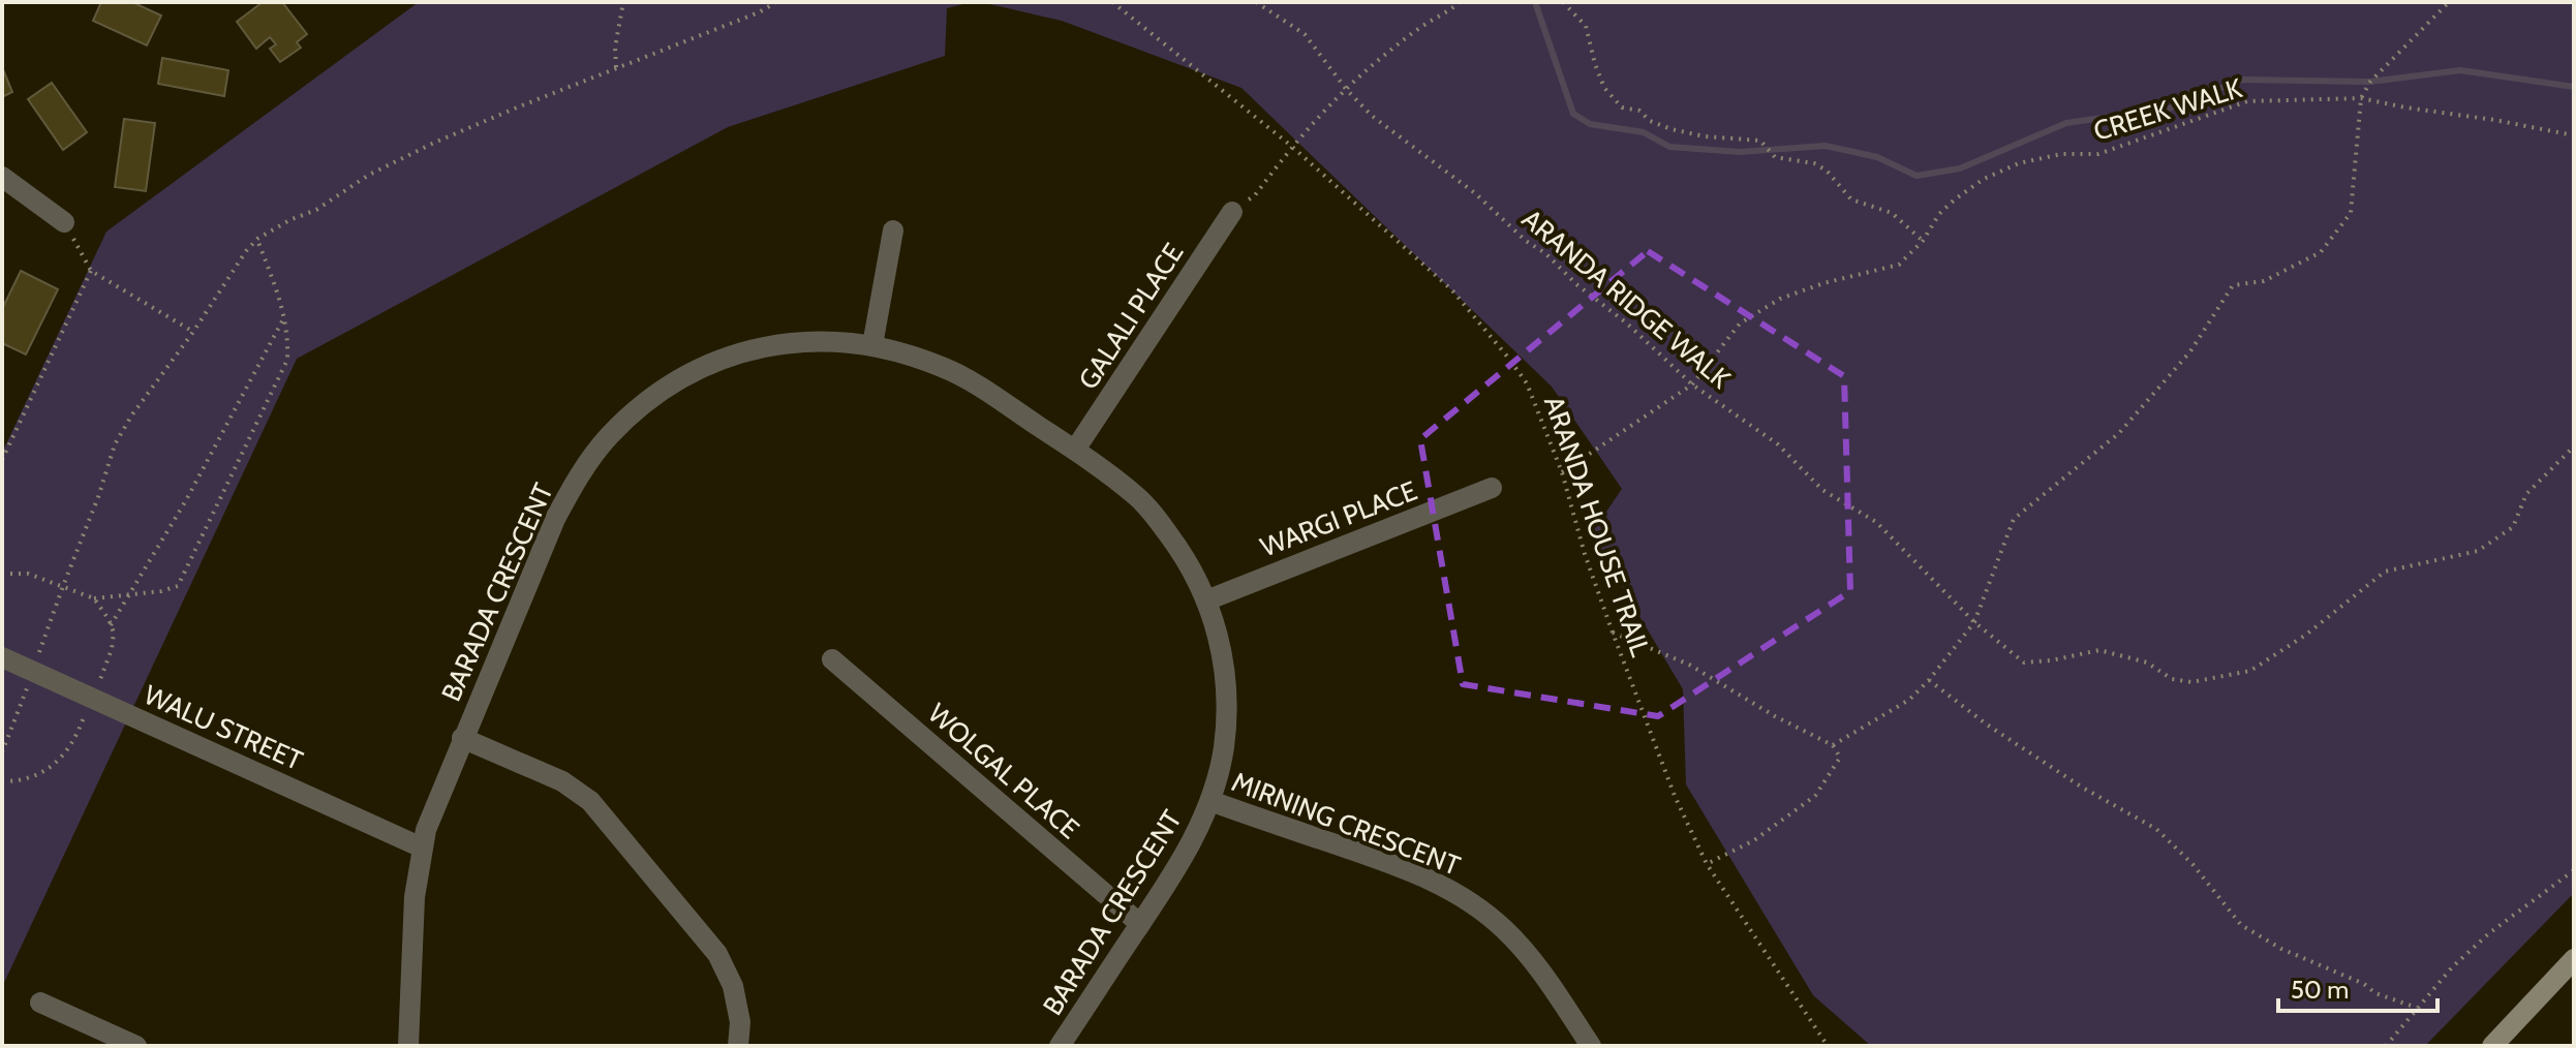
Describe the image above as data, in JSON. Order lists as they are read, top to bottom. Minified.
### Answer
{"streets":{"street":["GALALI PLACE","WARGI PLACE","BARADA CRESCENT","WALU STREET","WOLGAL PLACE","MIRNING CRESCENT"],"path":["CREEK WALK","ARANDA RIDGE WALK","ARANDA HOUSE TRAIL"]},"crossings":[["CREEK WALK","ARANDA RIDGE WALK"],["CREEK WALK","ARANDA HOUSE TRAIL"],["GALALI PLACE","BARADA CRESCENT"],["WARGI PLACE","BARADA CRESCENT"],["BARADA CRESCENT","WALU STREET"],["BARADA CRESCENT","WOLGAL PLACE"],["BARADA CRESCENT","MIRNING CRESCENT"]],"scale_bar":"50 m"}
